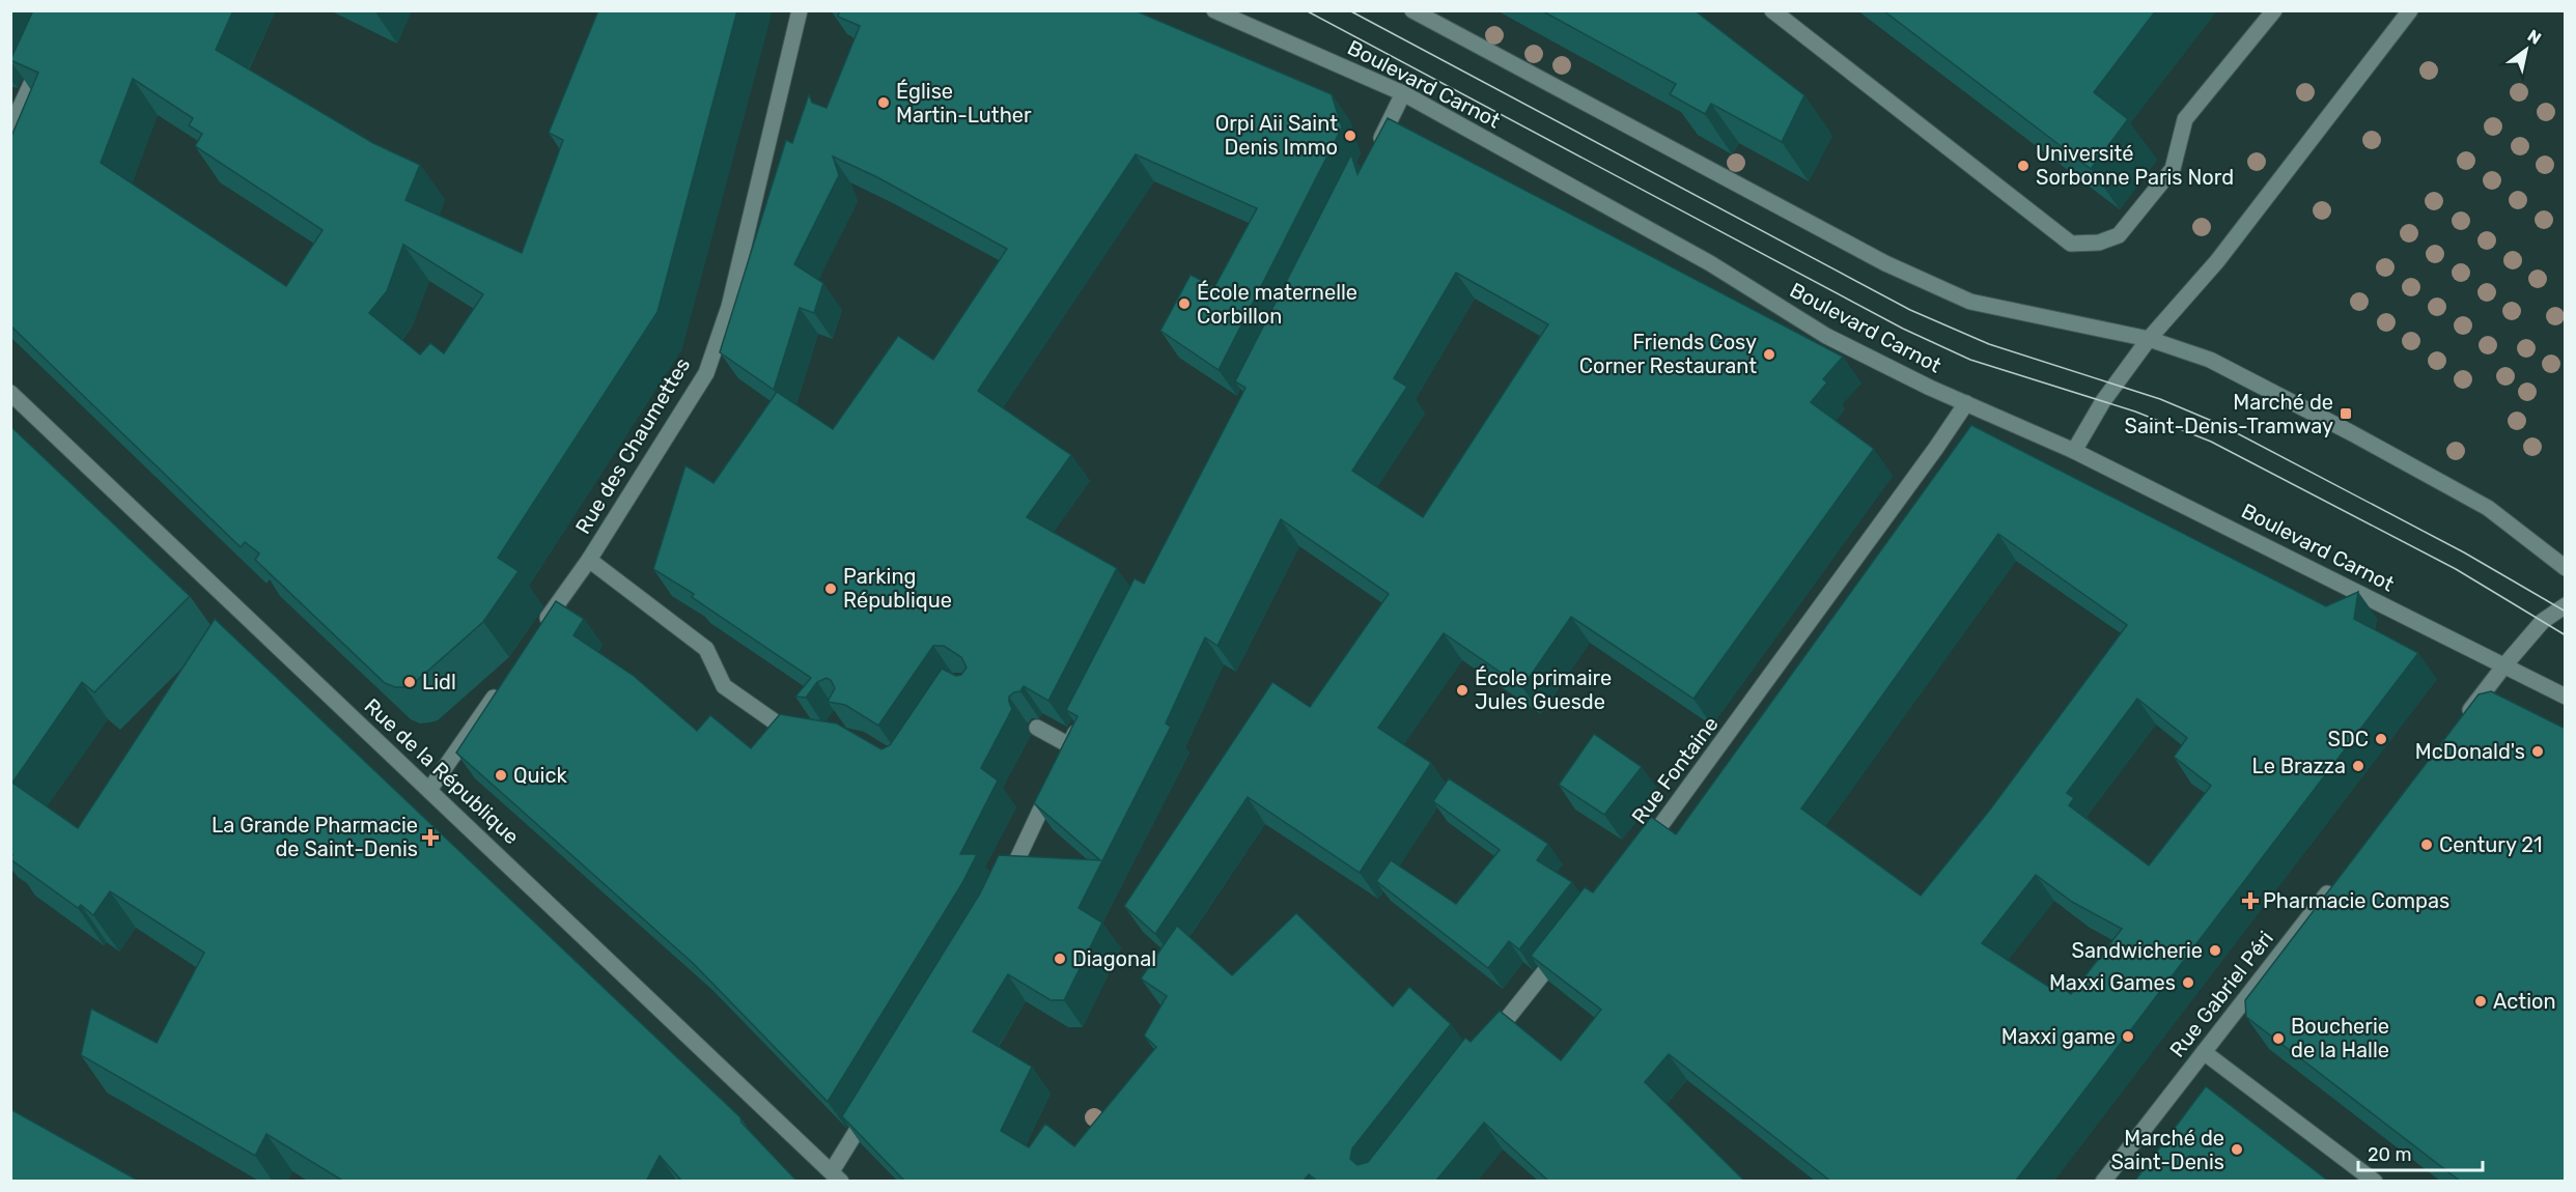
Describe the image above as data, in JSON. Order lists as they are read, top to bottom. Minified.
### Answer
{"streets":{"street":["Boulevard Carnot","Rue des Chaumettes","Rue Fontaine","Rue de la République","Rue Gabriel Péri"]},"crossings":[["Boulevard Carnot","Rue Fontaine"]],"places":{"other":["Église Martin-Luther","Orpi Aii Saint Denis Immo","Université Sorbonne Paris Nord","École maternelle Corbillon","Friends Cosy Corner Restaurant","Parking République","Lidl","École primaire Jules Guesde","SDC","McDonald's","Le Brazza","Quick","Century 21","Sandwicherie","Diagonal","Maxxi Games","Action","Maxxi game","Boucherie de la Halle","Marché de Saint-Denis"],"transit":["Marché de Saint-Denis-Tramway"],"health":["La Grande Pharmacie de Saint-Denis","Pharmacie Compas"]},"scale_bar":"20 m","north":"top right"}
